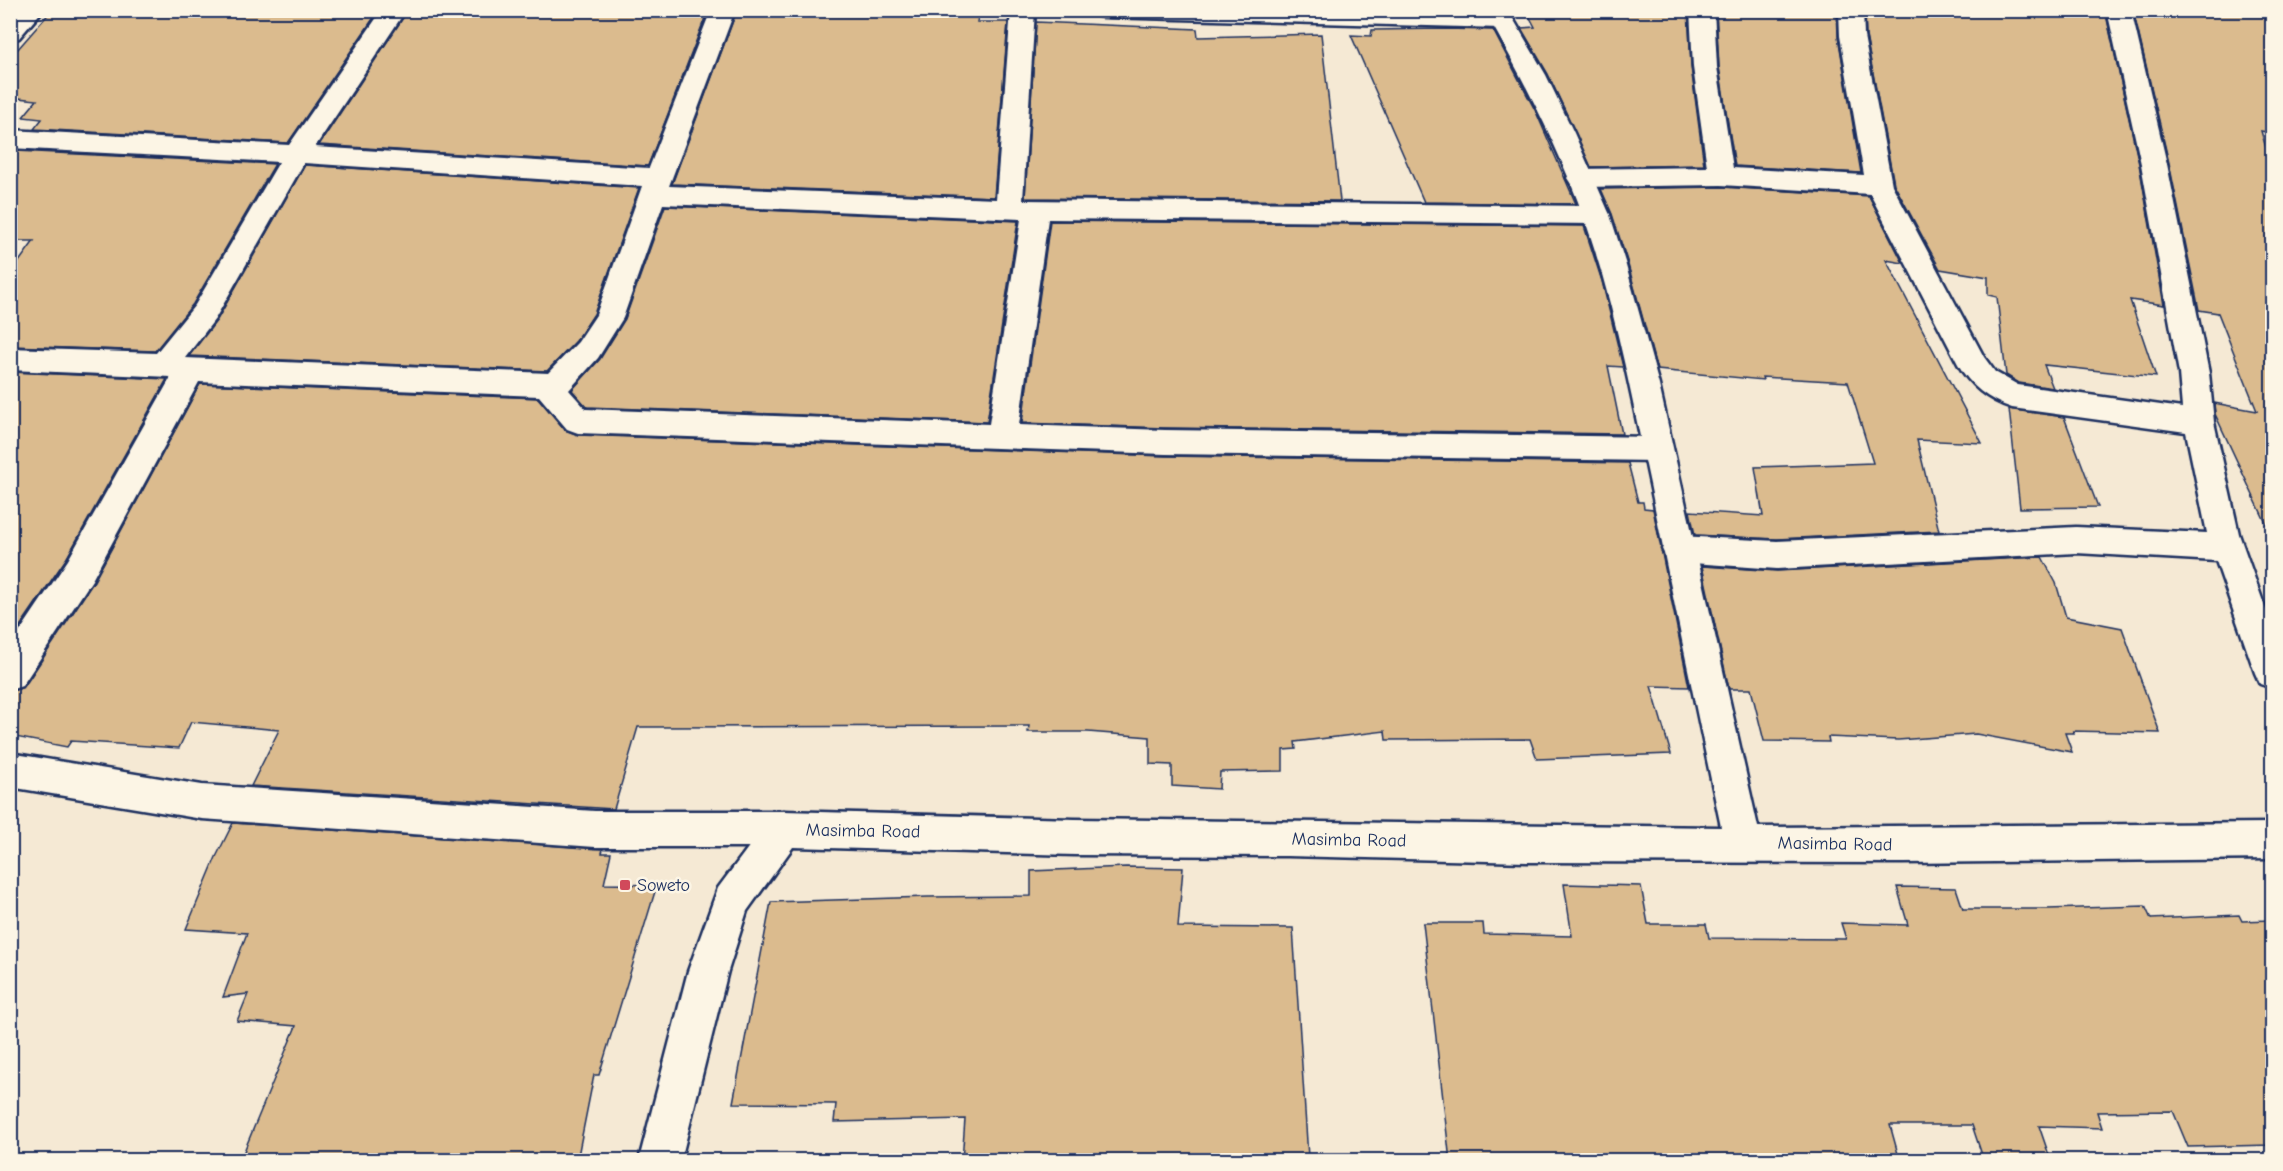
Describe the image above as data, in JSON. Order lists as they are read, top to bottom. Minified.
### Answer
{"streets":{"street":["Masimba Road"]},"places":{"transit":["Soweto"]}}
